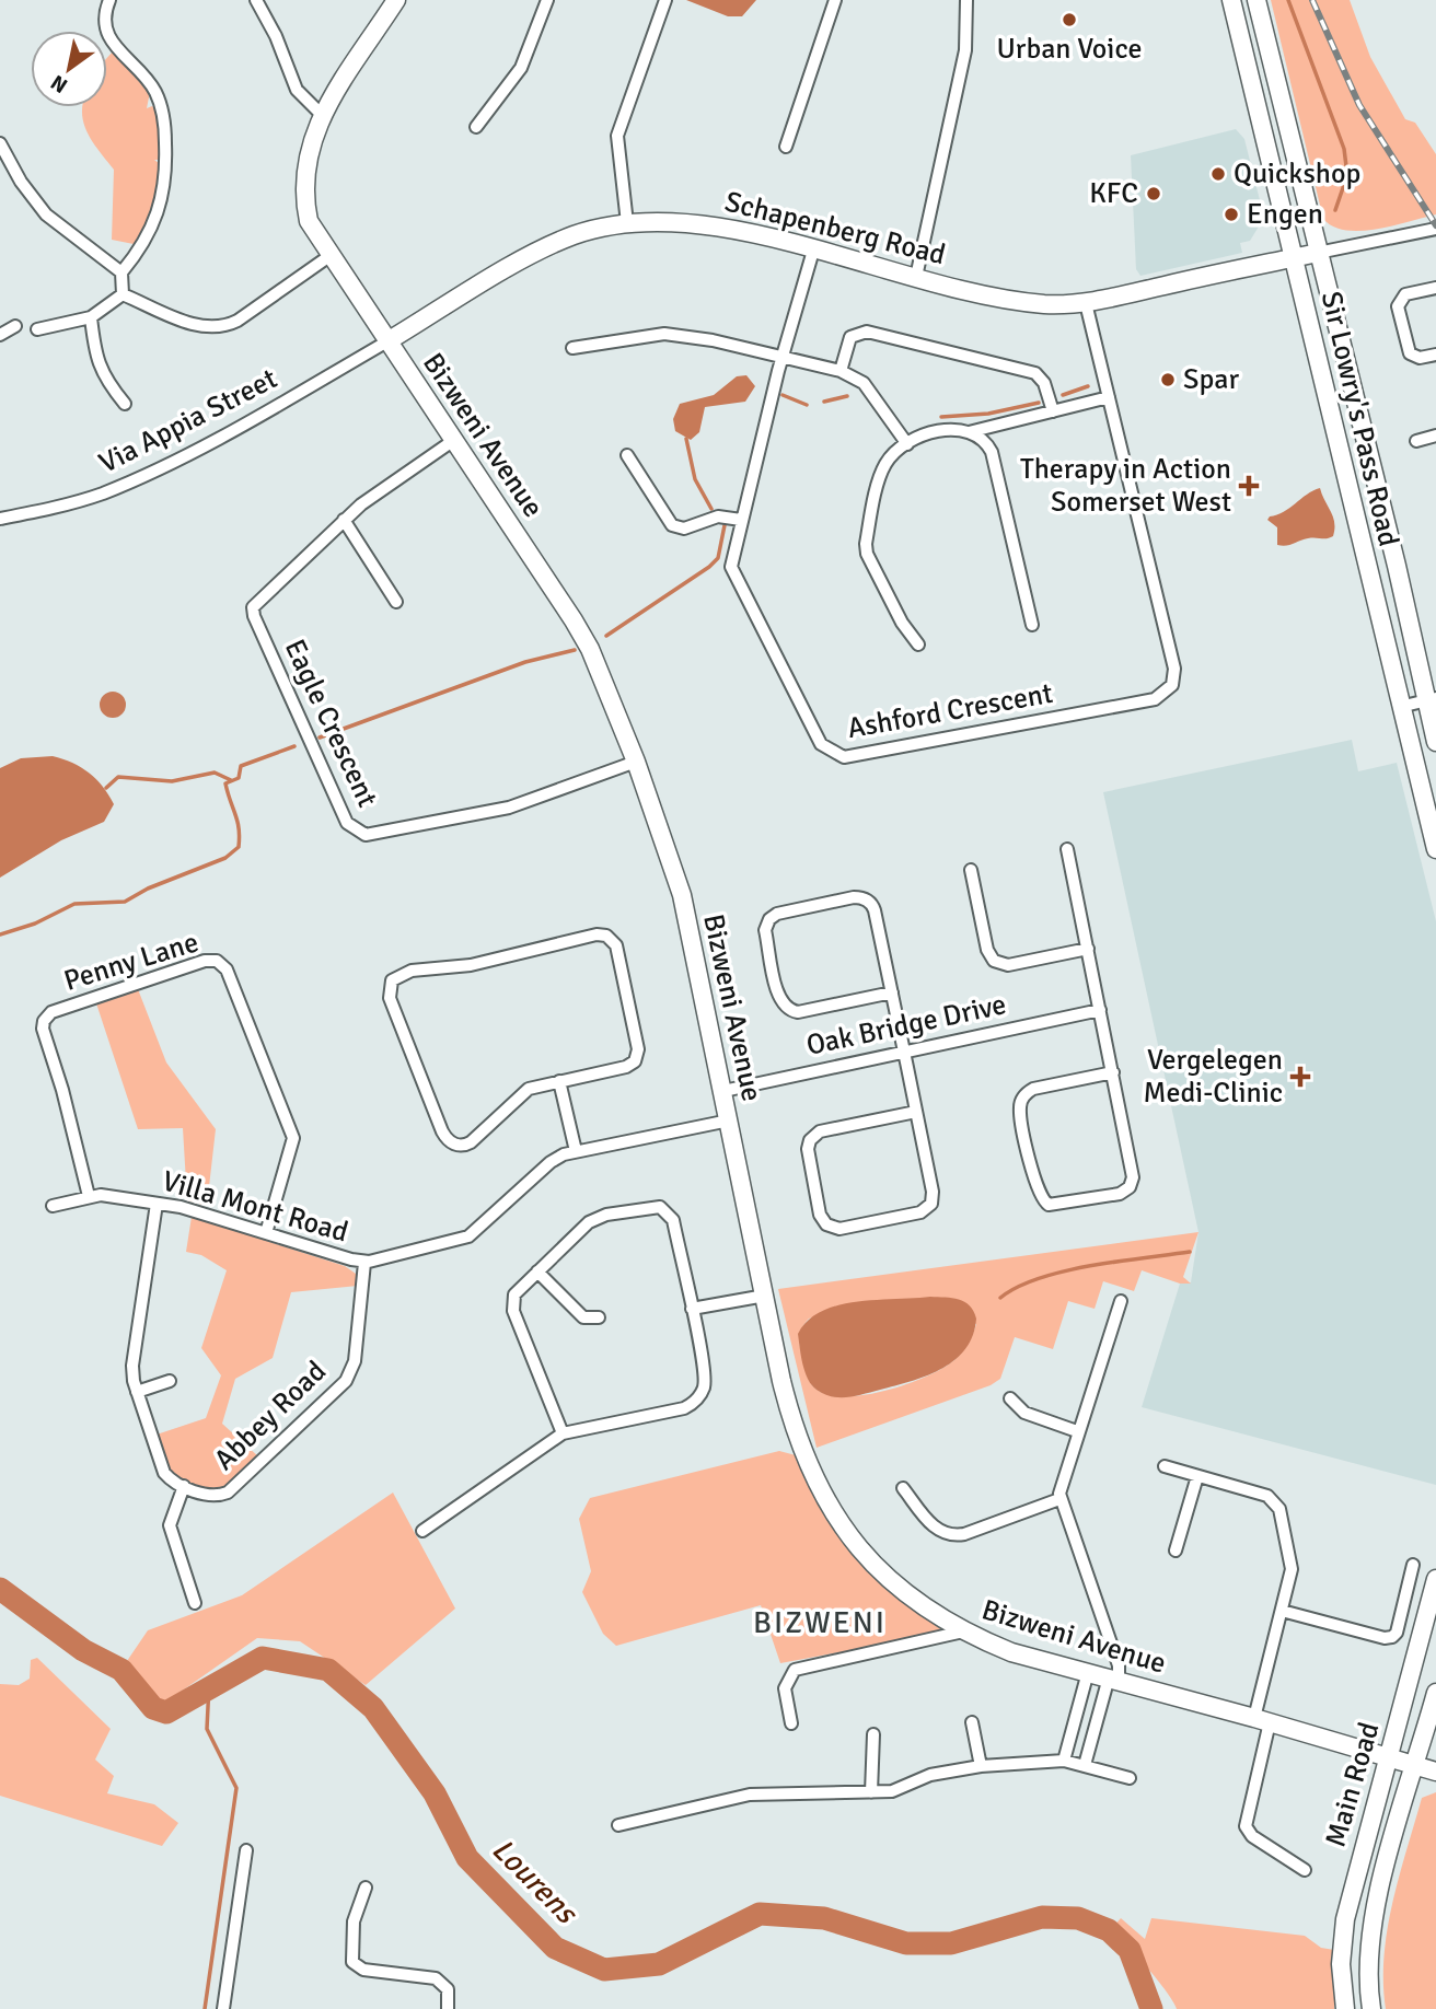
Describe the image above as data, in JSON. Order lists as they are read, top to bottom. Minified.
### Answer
{"streets":{"street":["Schapenberg Road","Sir Lowry's Pass Road","Via Appia Street","Bizweni Avenue","Ashford Crescent","Eagle Crescent","Penny Lane","Oak Bridge Drive","Villa Mont Road","Abbey Road","Main Road"]},"crossings":[["Schapenberg Road","Sir Lowry's Pass Road"],["Schapenberg Road","Via Appia Street"],["Schapenberg Road","Bizweni Avenue"],["Schapenberg Road","Ashford Crescent"],["Via Appia Street","Bizweni Avenue"],["Bizweni Avenue","Eagle Crescent"],["Bizweni Avenue","Oak Bridge Drive"],["Bizweni Avenue","Villa Mont Road"],["Bizweni Avenue","Main Road"],["Penny Lane","Villa Mont Road"],["Villa Mont Road","Abbey Road"]],"districts":["BIZWENI"],"water":["Lourens"],"places":{"other":["Urban Voice","Quickshop","KFC","Engen","Spar"],"health":["Therapy in Action Somerset West","Vergelegen Medi-Clinic"]},"north":"bottom left"}
